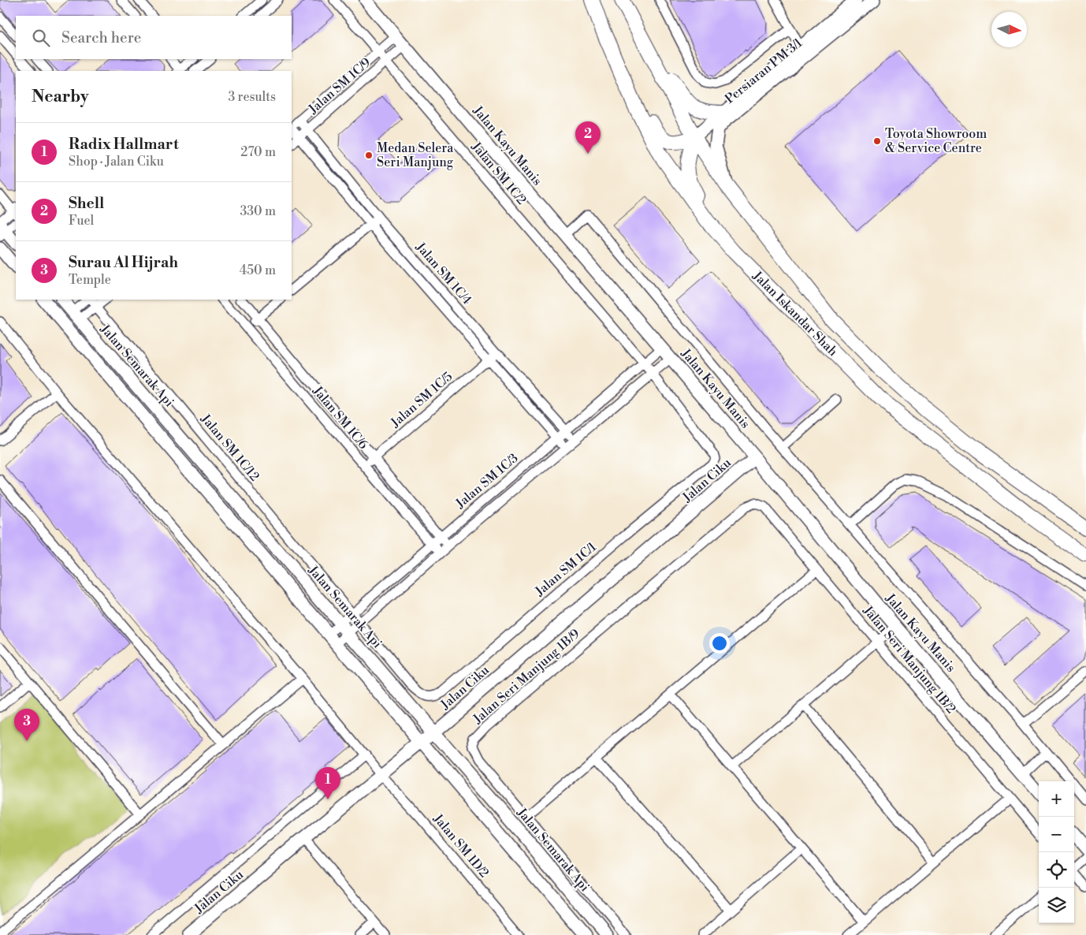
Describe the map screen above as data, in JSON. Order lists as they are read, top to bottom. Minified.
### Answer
{"streets":{"main road":["Jalan Iskandar Shah"],"street":["Persiaran PM 3/1","Jalan SM 1C/9","Jalan Kayu Manis","Jalan SM 1C/2","Jalan SM 1C/4","Jalan Semarak Api","Jalan SM 1C/5","Jalan SM 1C/6","Jalan SM 1C/12","Jalan Ciku","Jalan SM 1C/3","Jalan SM 1C/1","Jalan Seri Manjung 1B/2","Jalan Seri Manjung 1B/9","Jalan SM 1D/2"]},"crossings":[["Persiaran PM 3/1","Jalan Iskandar Shah"],["Jalan SM 1C/9","Jalan Kayu Manis"],["Jalan SM 1C/9","Jalan SM 1C/2"],["Jalan SM 1C/9","Jalan SM 1C/4"],["Jalan Kayu Manis","Jalan Ciku"],["Jalan Kayu Manis","Jalan SM 1C/3"],["Jalan SM 1C/2","Jalan SM 1C/3"],["Jalan SM 1C/2","Jalan SM 1C/1"],["Jalan SM 1C/4","Jalan SM 1C/5"],["Jalan SM 1C/4","Jalan SM 1C/3"],["Jalan Semarak Api","Jalan Ciku"],["Jalan Semarak Api","Jalan SM 1C/3"],["Jalan SM 1C/5","Jalan SM 1C/6"],["Jalan SM 1C/6","Jalan SM 1C/3"],["Jalan SM 1C/12","Jalan SM 1C/3"],["Jalan SM 1C/12","Jalan SM 1C/1"],["Jalan Ciku","Jalan SM 1D/2"],["Jalan SM 1C/3","Jalan SM 1C/1"],["Jalan Seri Manjung 1B/2","Jalan Seri Manjung 1B/9"]],"places":["Toyota Showroom & Service Centre","Medan Selera Seri Manjung"],"north":"right","page":{"search":"Search here","heading":["Nearby","3 results"],"pins":["2","3","1"],"list":[{"mark":"1","name":"Radix Hallmart","note":"Shop · Jalan Ciku","value":"270 m"},{"mark":"2","name":"Shell","note":"Fuel","value":"330 m"},{"mark":"3","name":"Surau Al Hijrah","note":"Temple","value":"450 m"}],"map_buttons":["+","−"]}}
